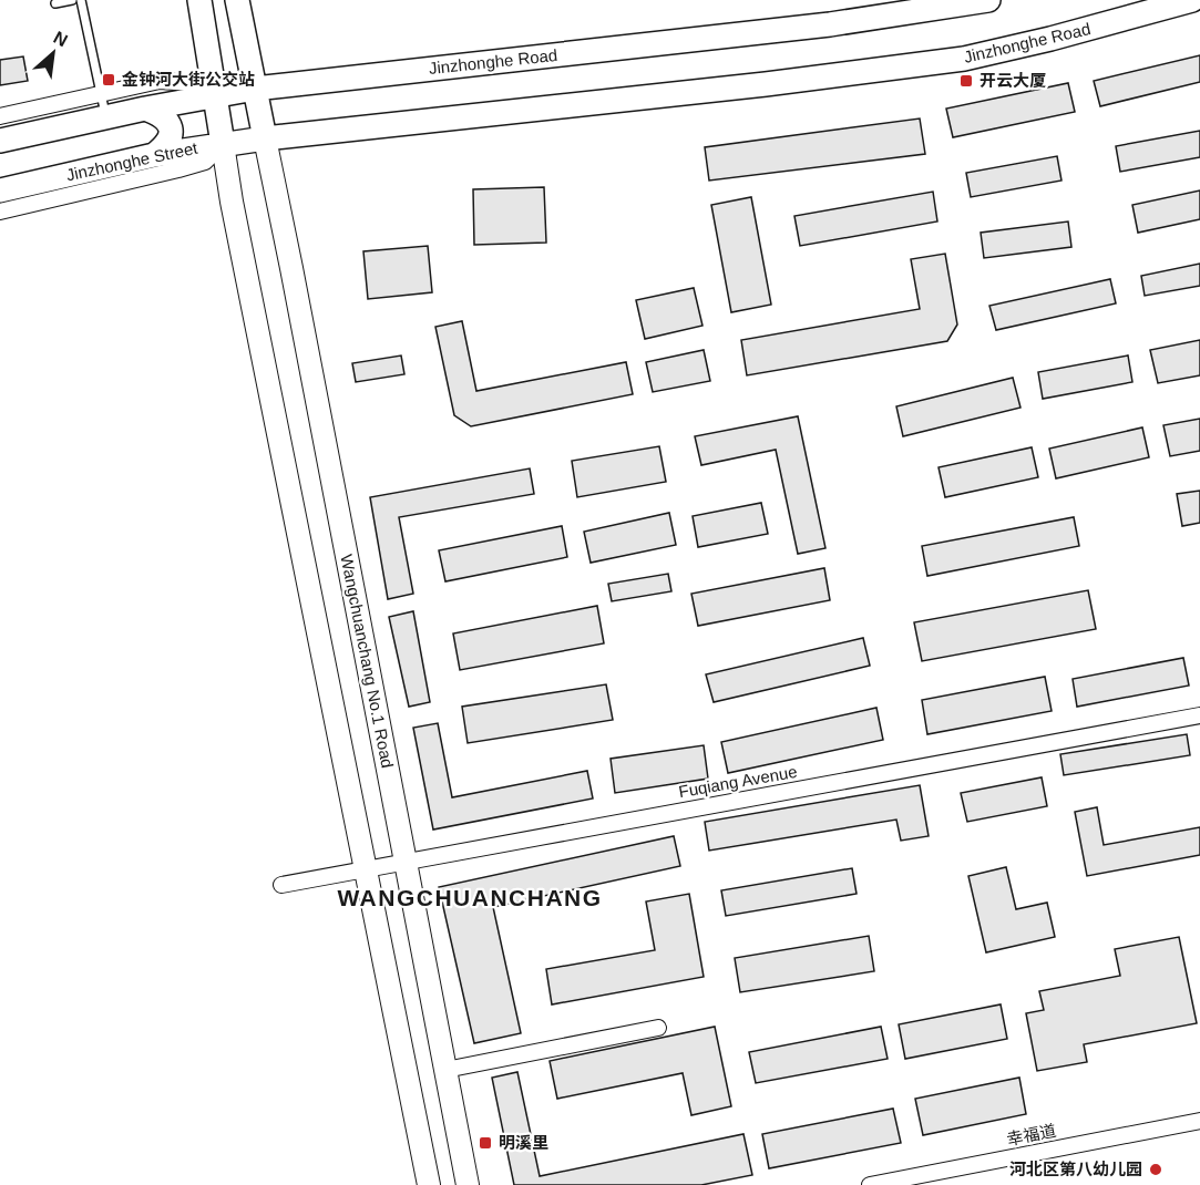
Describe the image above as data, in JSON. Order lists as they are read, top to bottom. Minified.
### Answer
{"streets":{"main road":["Jinzhonghe Road","Jinzhonghe Street","Wangchuanchang No.1 Road"],"street":["Fuqiang Avenue","幸福道"]},"crossings":[["Jinzhonghe Road","Jinzhonghe Street"],["Jinzhonghe Road","Wangchuanchang No.1 Road"],["Jinzhonghe Street","Wangchuanchang No.1 Road"],["Wangchuanchang No.1 Road","Fuqiang Avenue"]],"districts":["WANGCHUANCHANG"],"places":{"transit":["金钟河大街公交站","开云大厦","明溪里"],"other":["河北区第八幼儿园"]},"north":"top right"}
